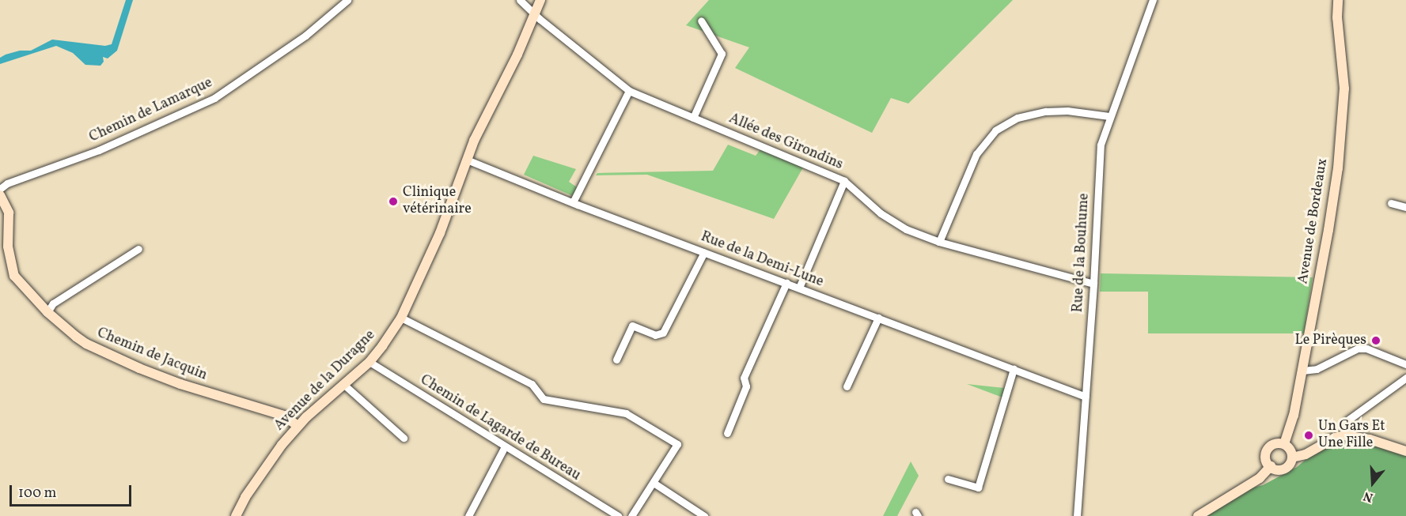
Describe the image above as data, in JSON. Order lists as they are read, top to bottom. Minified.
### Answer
{"streets":{"street":["Chemin de Lamarque","Allée des Girondins","Avenue de Bordeaux","Rue de la Bouhume","Rue de la Demi-Lune","Chemin de Jacquin","Avenue de la Duragne","Chemin de Lagarde de Bureau"]},"crossings":[["Allée des Girondins","Rue de la Bouhume"],["Allée des Girondins","Avenue de la Duragne"],["Rue de la Bouhume","Rue de la Demi-Lune"],["Rue de la Demi-Lune","Avenue de la Duragne"],["Chemin de Jacquin","Avenue de la Duragne"],["Avenue de la Duragne","Chemin de Lagarde de Bureau"]],"places":["Clinique vétérinaire","Le Pirèques","Un Gars Et Une Fille"],"scale_bar":"100 m","north":"bottom"}
